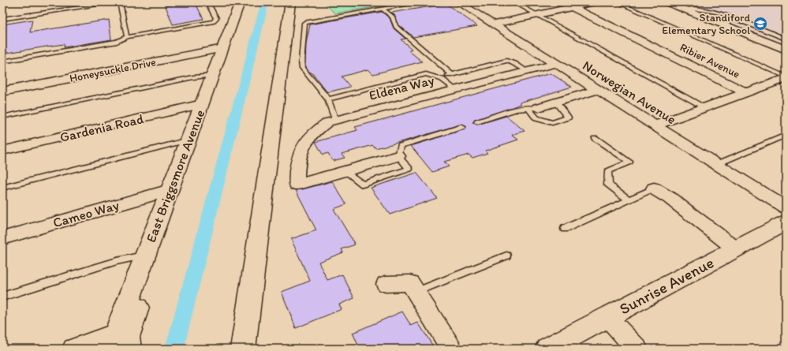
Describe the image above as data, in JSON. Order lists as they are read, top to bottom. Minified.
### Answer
{"streets":{"main road":["East Briggsmore Avenue","Sunrise Avenue"],"street":["Ribier Avenue","Honeysuckle Drive","Eldena Way","Norwegian Avenue","Gardenia Road","Cameo Way"]},"crossings":[["Honeysuckle Drive","East Briggsmore Avenue"],["Eldena Way","Norwegian Avenue"],["Gardenia Road","East Briggsmore Avenue"],["East Briggsmore Avenue","Cameo Way"]],"places":{"school or university":["Standiford Elementary School"]}}
